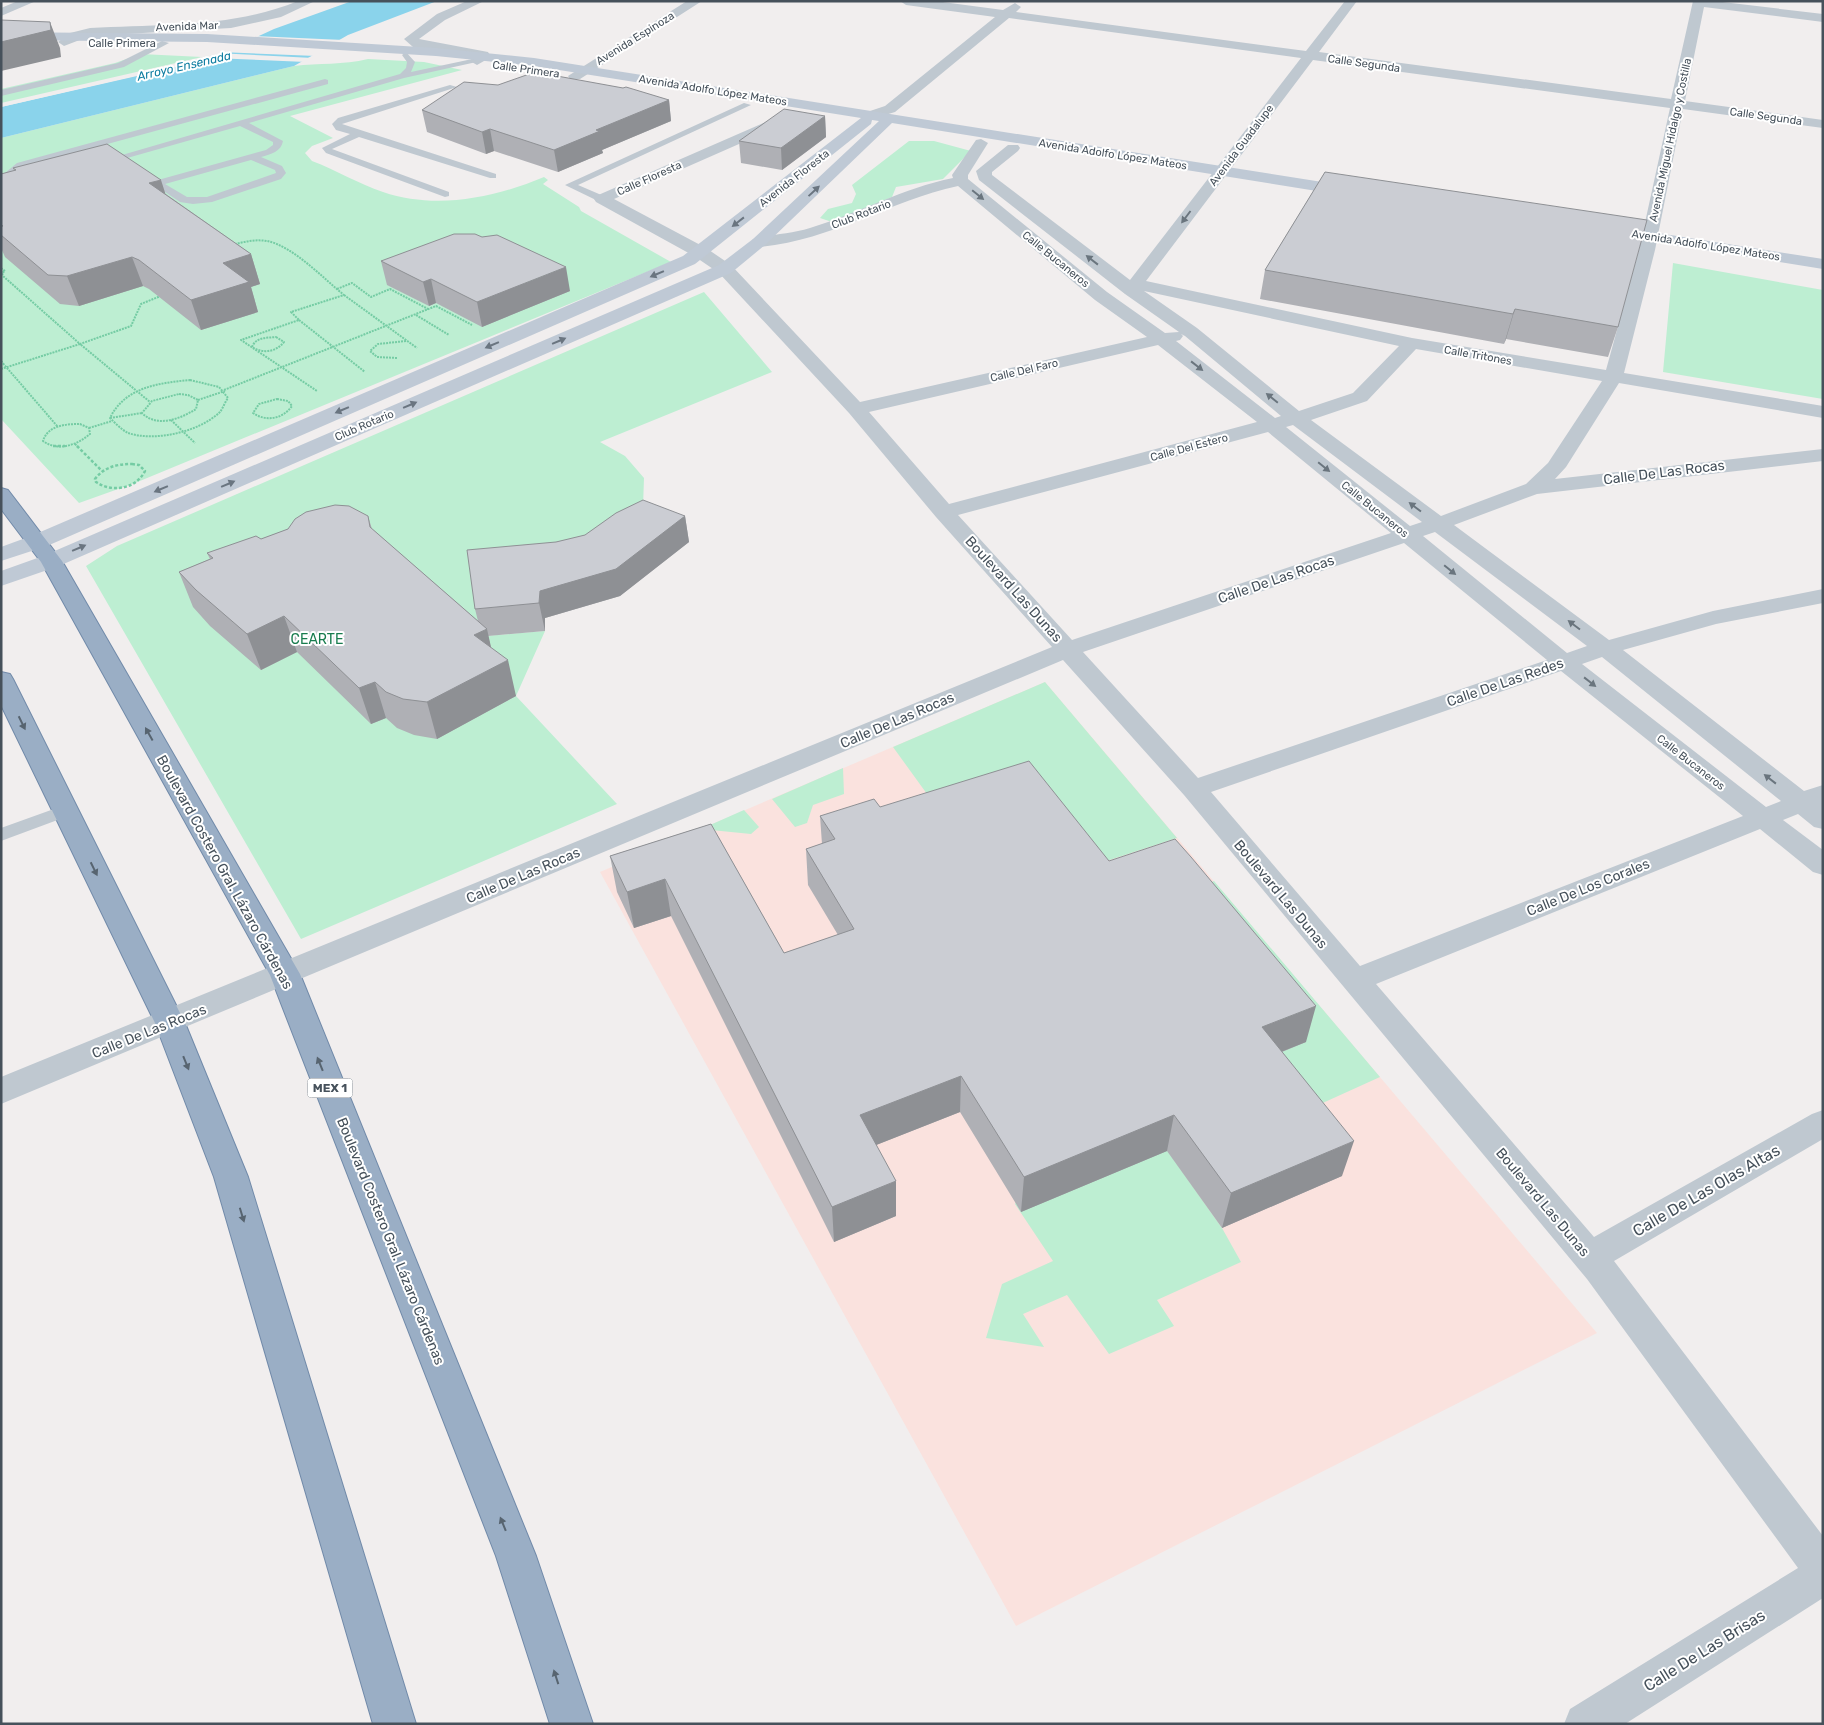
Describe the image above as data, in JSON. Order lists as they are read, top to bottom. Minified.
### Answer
{"streets":{"highway":["Boulevard Costero Gral. Lázaro Cárdenas","MEX 1"],"main road":["Calle Primera","Avenida Adolfo López Mateos","Avenida Floresta","Club Rotario"],"street":["Avenida Mar","Avenida Espinoza","Calle Segunda","Avenida Miguel Hidalgo y Costilla","Avenida Guadalupe","Calle Floresta","Calle Bucaneros","Calle Tritones","Calle Del Faro","Calle Del Estero","Calle De Las Rocas","Boulevard Las Dunas","Calle De Las Redes","Calle De Los Corales","Calle De Las Olas Altas","Calle De Las Brisas"]},"crossings":[["Avenida Mar","Calle Primera"],["Avenida Espinoza","Calle Primera"],["Avenida Espinoza","Avenida Adolfo López Mateos"],["Calle Primera","Avenida Adolfo López Mateos"],["Calle Segunda","Avenida Miguel Hidalgo y Costilla"],["Calle Segunda","Avenida Guadalupe"],["Calle Segunda","Avenida Floresta"],["Avenida Adolfo López Mateos","Avenida Miguel Hidalgo y Costilla"],["Avenida Adolfo López Mateos","Avenida Guadalupe"],["Avenida Adolfo López Mateos","Calle Floresta"],["Avenida Adolfo López Mateos","Avenida Floresta"],["Avenida Adolfo López Mateos","Calle Bucaneros"],["Avenida Miguel Hidalgo y Costilla","Calle Tritones"],["Avenida Miguel Hidalgo y Costilla","Calle De Las Rocas"],["Avenida Guadalupe","Calle Bucaneros"],["Avenida Guadalupe","Calle Tritones"],["Calle Floresta","Avenida Floresta"],["Calle Floresta","Club Rotario"],["Calle Floresta","Boulevard Las Dunas"],["Avenida Floresta","Club Rotario"],["Avenida Floresta","Boulevard Las Dunas"],["Club Rotario","Calle Bucaneros"],["Club Rotario","Boulevard Las Dunas"],["Club Rotario","Boulevard Costero Gral. Lázaro Cárdenas"],["Calle Bucaneros","Calle Tritones"],["Calle Bucaneros","Calle Del Faro"],["Calle Bucaneros","Calle Del Estero"],["Calle Bucaneros","Calle De Las Rocas"],["Calle Bucaneros","Calle De Las Redes"],["Calle Bucaneros","Calle De Los Corales"],["Calle Tritones","Calle Del Estero"],["Calle Del Faro","Boulevard Las Dunas"],["Calle Del Estero","Boulevard Las Dunas"],["Calle De Las Rocas","Boulevard Las Dunas"],["Calle De Las Rocas","Boulevard Costero Gral. Lázaro Cárdenas"],["Boulevard Las Dunas","Calle De Las Redes"],["Boulevard Las Dunas","Calle De Los Corales"],["Boulevard Las Dunas","Calle De Las Olas Altas"]],"one_way":["Avenida Guadalupe"],"water":["Arroyo Ensenada"],"parks":["CEARTE"]}
